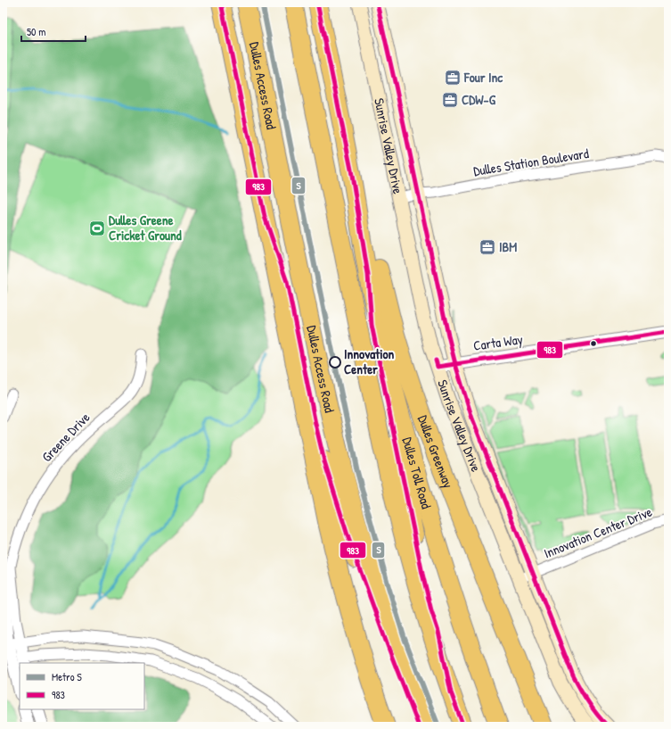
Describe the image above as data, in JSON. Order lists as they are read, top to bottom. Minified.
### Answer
{"streets":{"highway":["Dulles Access Road","Dulles Greenway","Dulles Toll Road"],"main road":["Sunrise Valley Drive"],"street":["Dulles Station Boulevard","Carta Way","Greene Drive","Innovation Center Drive"]},"crossings":[["Sunrise Valley Drive","Dulles Station Boulevard"],["Sunrise Valley Drive","Carta Way"],["Sunrise Valley Drive","Innovation Center Drive"],["Dulles Greenway","Dulles Toll Road"]],"places":{"office":["Four Inc","CDW-G","IBM"],"sports":["Dulles Greene Cricket Ground"],"other":["Innovation Center"]},"lines":["metro line S","transit line 983"],"legend":["Metro S","983"],"scale_bar":"50 m"}
